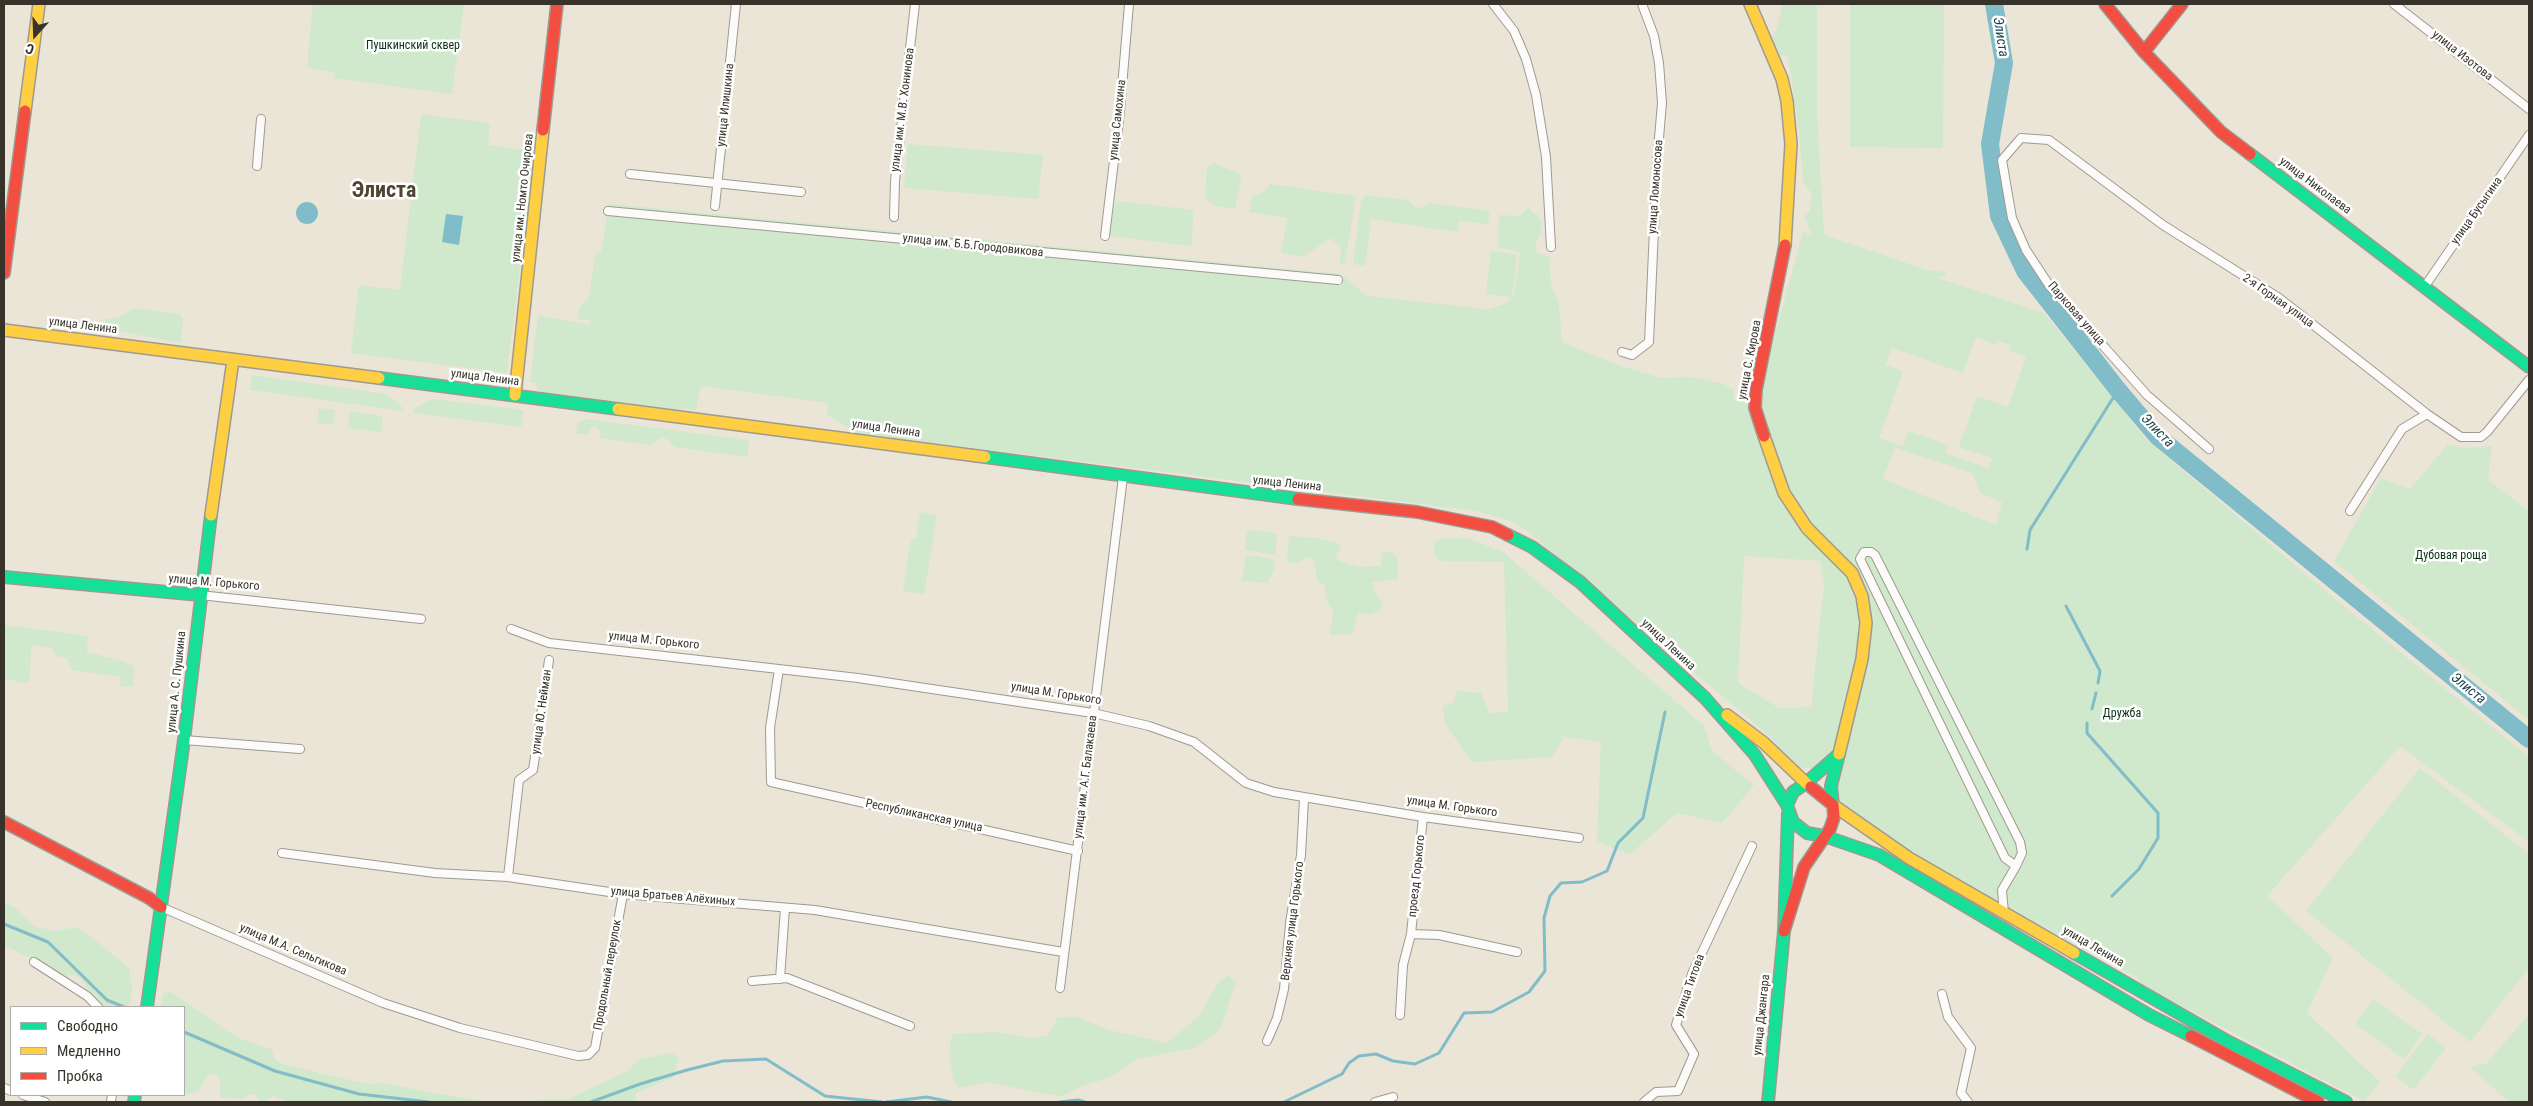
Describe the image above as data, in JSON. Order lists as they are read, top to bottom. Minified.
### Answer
{"streets":{"main road":["улица Николаева","улица им. Номто Очирова","улица Ленина","улица С. Кирова","улица М. Горького","улица А. С. Пушкина","улица М.А. Сельгикова","улица Джангара"],"street":["улица Изотова","улица Илишкина","улица им. М.В. Хонинова","улица Самохина","улица Ломоносова","улица Бусыгина","улица им. Б.Б.Городовикова","2-я Горная улица","Парковая улица","улица Ю. Нейман","улица им. А.Г. Балакаева","Республиканская улица","проезд Горького","улица Братьев Алёхиных","Верхняя улица Горького","Продольный переулок","улица Титова"]},"crossings":[["улица Николаева","улица Бусыгина"],["улица им. Номто Очирова","улица Ленина"],["2-я Горная улица","Парковая улица"],["улица Ленина","улица С. Кирова"],["улица Ленина","улица А. С. Пушкина"],["улица Ленина","улица им. А.Г. Балакаева"],["улица Ленина","улица Джангара"],["улица С. Кирова","улица Джангара"],["улица М. Горького","улица А. С. Пушкина"],["улица М. Горького","улица им. А.Г. Балакаева"],["улица М. Горького","Республиканская улица"],["улица М. Горького","проезд Горького"],["улица М. Горького","Верхняя улица Горького"],["улица А. С. Пушкина","улица М.А. Сельгикова"],["улица Ю. Нейман","улица Братьев Алёхиных"],["улица им. А.Г. Балакаева","Республиканская улица"],["улица им. А.Г. Балакаева","улица Братьев Алёхиных"],["улица Братьев Алёхиных","Продольный переулок"],["улица М.А. Сельгикова","Продольный переулок"]],"districts":["Элиста"],"water":["Элиста"],"parks":["Пушкинский сквер","Дубовая роща","Дружба"],"legend":["Свободно","Медленно","Пробка"],"north":"bottom"}
